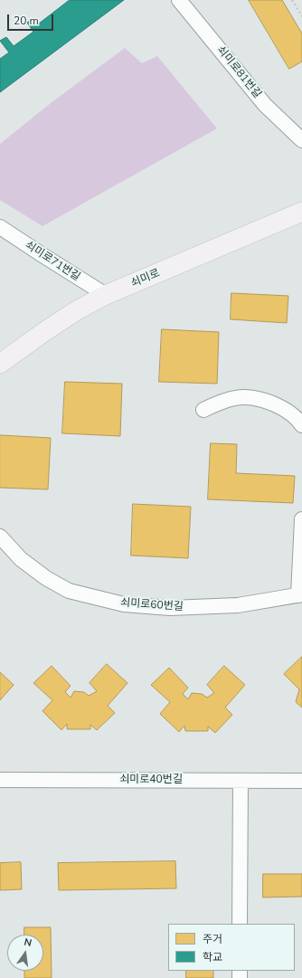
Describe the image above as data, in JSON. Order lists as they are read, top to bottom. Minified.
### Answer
{"streets":{"main road":["쇠미로"],"street":["쇠미로81번길","쇠미로71번길","쇠미로60번길","쇠미로40번길"]},"crossings":[["쇠미로71번길","쇠미로"]],"legend":["주거","학교"],"scale_bar":"20 m","north":"top"}
